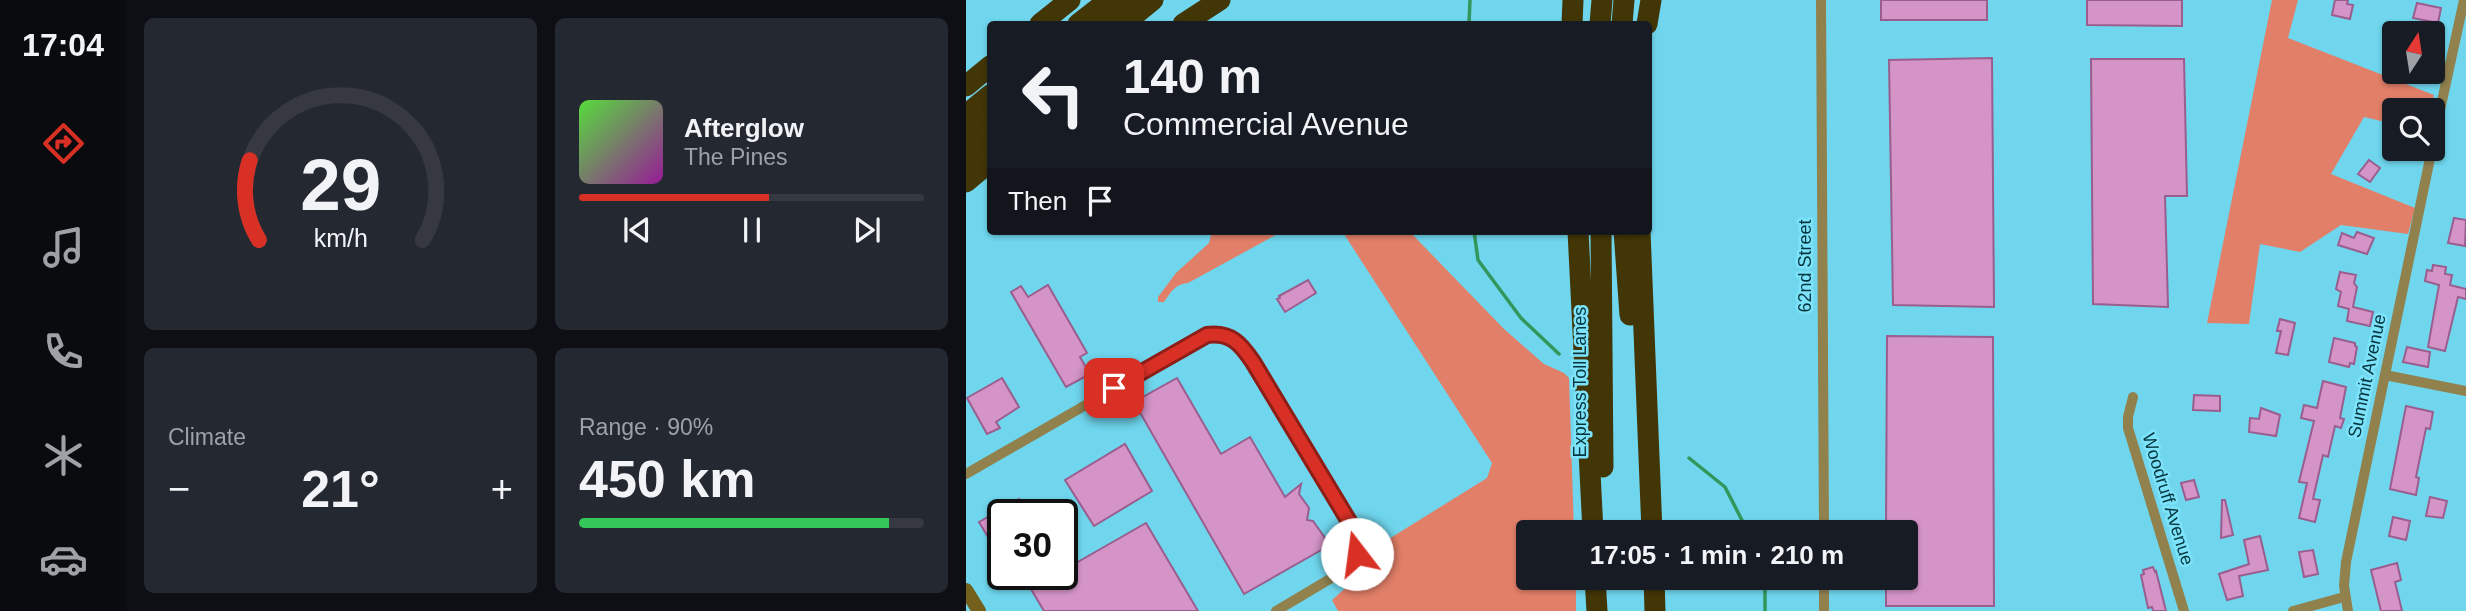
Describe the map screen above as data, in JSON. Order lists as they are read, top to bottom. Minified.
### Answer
{"streets":{"highway":["Express Toll Lanes"],"street":["62nd Street","Summit Avenue","Woodruff Avenue"]},"north":"top","page":{"tabs":"17:04","turn":["140 m","Commercial Avenue"],"song":["Afterglow","The Pines"],"then":"Then","tile":["Climate",["Range · 90%","450 km"]],"heat":["−","21°","+"],"limit":"30","trip":"17:05 · 1 min · 210 m","gauge":["29","km/h"]}}
